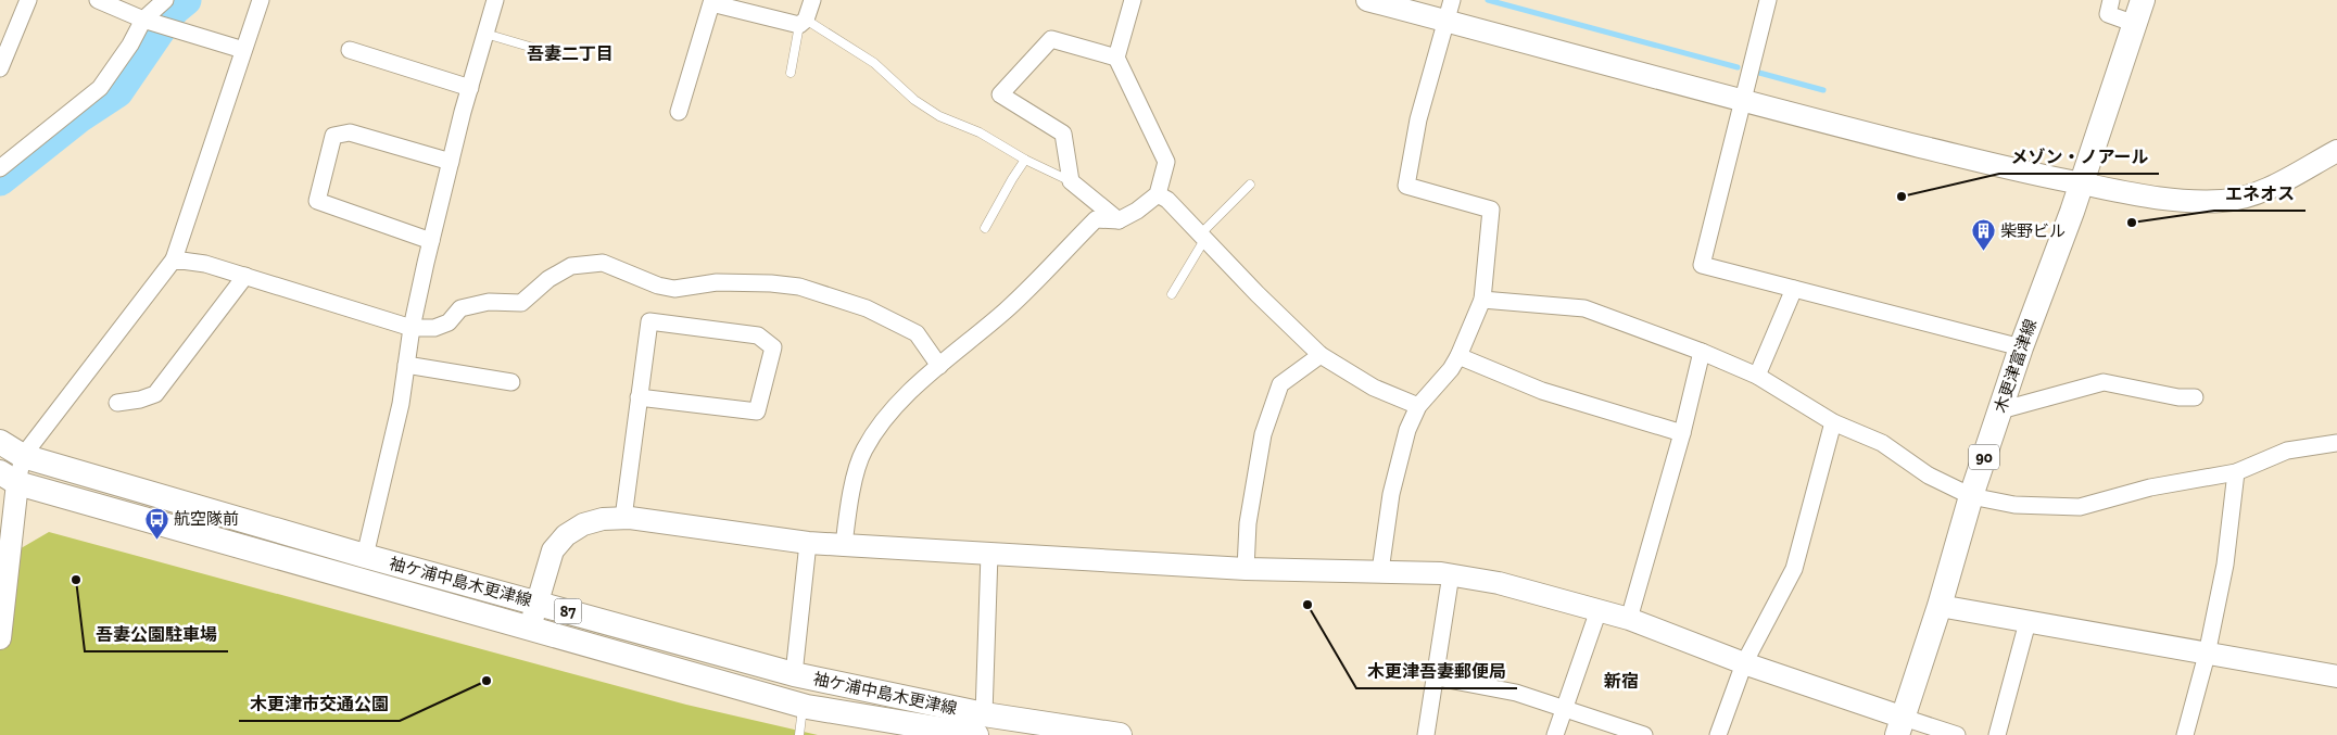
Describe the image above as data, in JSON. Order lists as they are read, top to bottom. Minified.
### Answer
{"streets":{"main road":["木更津富津線","90","袖ケ浦中島木更津線","87"]},"districts":["吾妻二丁目","新宿"],"places":{"other":["メゾン・ノアール","エネオス","吾妻公園駐車場","木更津吾妻郵便局","木更津市交通公園"],"building":["柴野ビル"],"bus stop":["航空隊前"]}}
